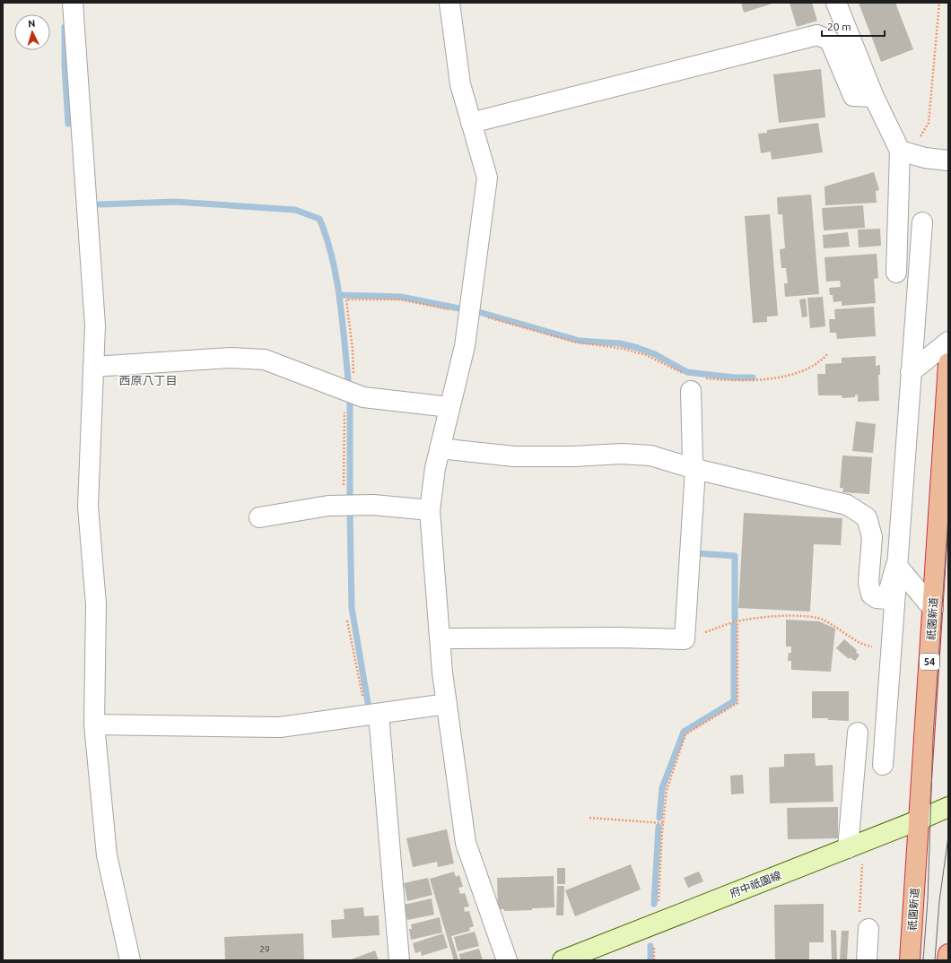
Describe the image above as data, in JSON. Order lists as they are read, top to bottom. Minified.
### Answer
{"streets":{"highway":["祇園新道","54"],"main road":["府中祇園線"]},"crossings":[["祇園新道","府中祇園線"]],"districts":["西原八丁目"],"house_numbers":["29"],"scale_bar":"20 m","north":"top"}
